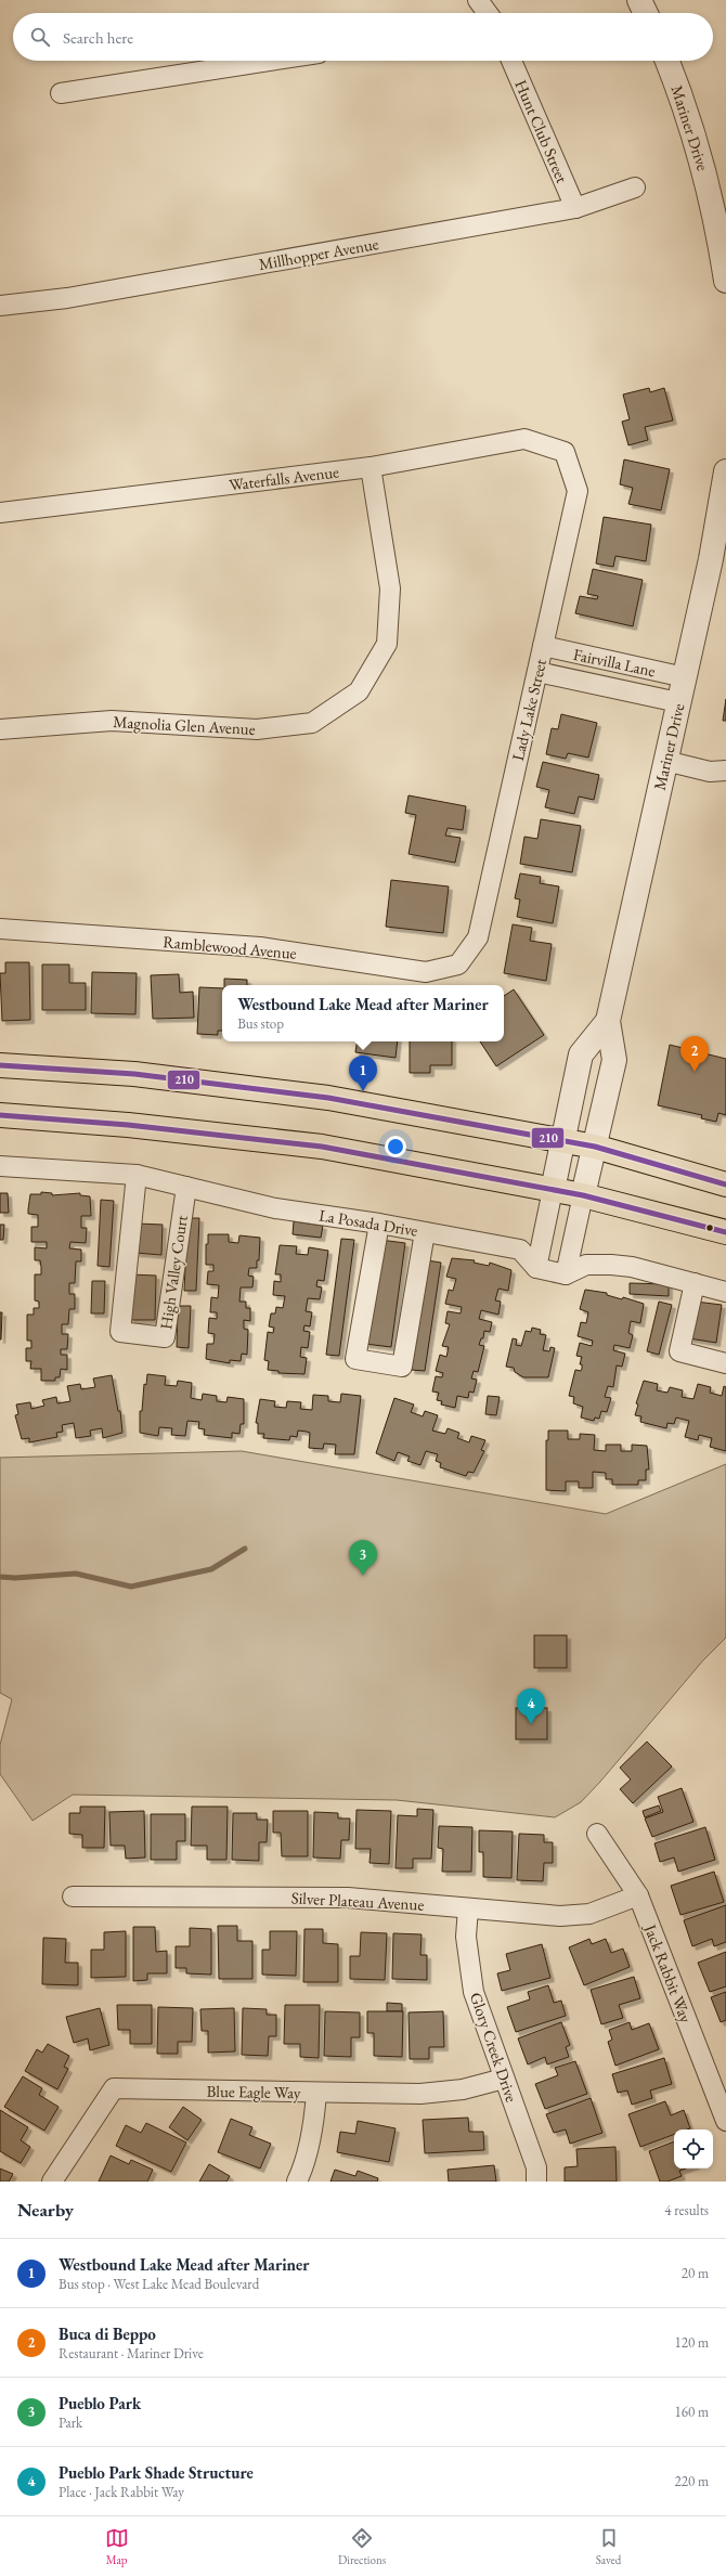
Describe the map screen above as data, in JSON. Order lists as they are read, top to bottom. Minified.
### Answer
{"streets":{"street":["Mariner Drive","Hunt Club Street","Millhopper Avenue","Waterfalls Avenue","Fairvilla Lane","Lady Lake Street","Magnolia Glen Avenue","Ramblewood Avenue","La Posada Drive","High Valley Court","Silver Plateau Avenue","Jack Rabbit Way","Glory Creek Drive","Blue Eagle Way"]},"crossings":[["Mariner Drive","Fairvilla Lane"],["Mariner Drive","La Posada Drive"],["Hunt Club Street","Millhopper Avenue"],["Waterfalls Avenue","Lady Lake Street"],["Waterfalls Avenue","Magnolia Glen Avenue"],["Fairvilla Lane","Lady Lake Street"],["Lady Lake Street","Ramblewood Avenue"],["La Posada Drive","High Valley Court"],["Silver Plateau Avenue","Jack Rabbit Way"],["Silver Plateau Avenue","Glory Creek Drive"],["Glory Creek Drive","Blue Eagle Way"]],"lines":["transit line 210"],"page":{"search":"Search here","popup":["Westbound Lake Mead after Mariner","Bus stop"],"pins":["2","1","3","4"],"heading":["Nearby","4 results"],"list":[{"mark":"1","name":"Westbound Lake Mead after Mariner","note":"Bus stop · West Lake Mead Boulevard","value":"20 m"},{"mark":"2","name":"Buca di Beppo","note":"Restaurant · Mariner Drive","value":"120 m"},{"mark":"3","name":"Pueblo Park","note":"Park","value":"160 m"},{"mark":"4","name":"Pueblo Park Shade Structure","note":"Place · Jack Rabbit Way","value":"220 m"}],"nav":["Map","Directions","Saved"]}}
